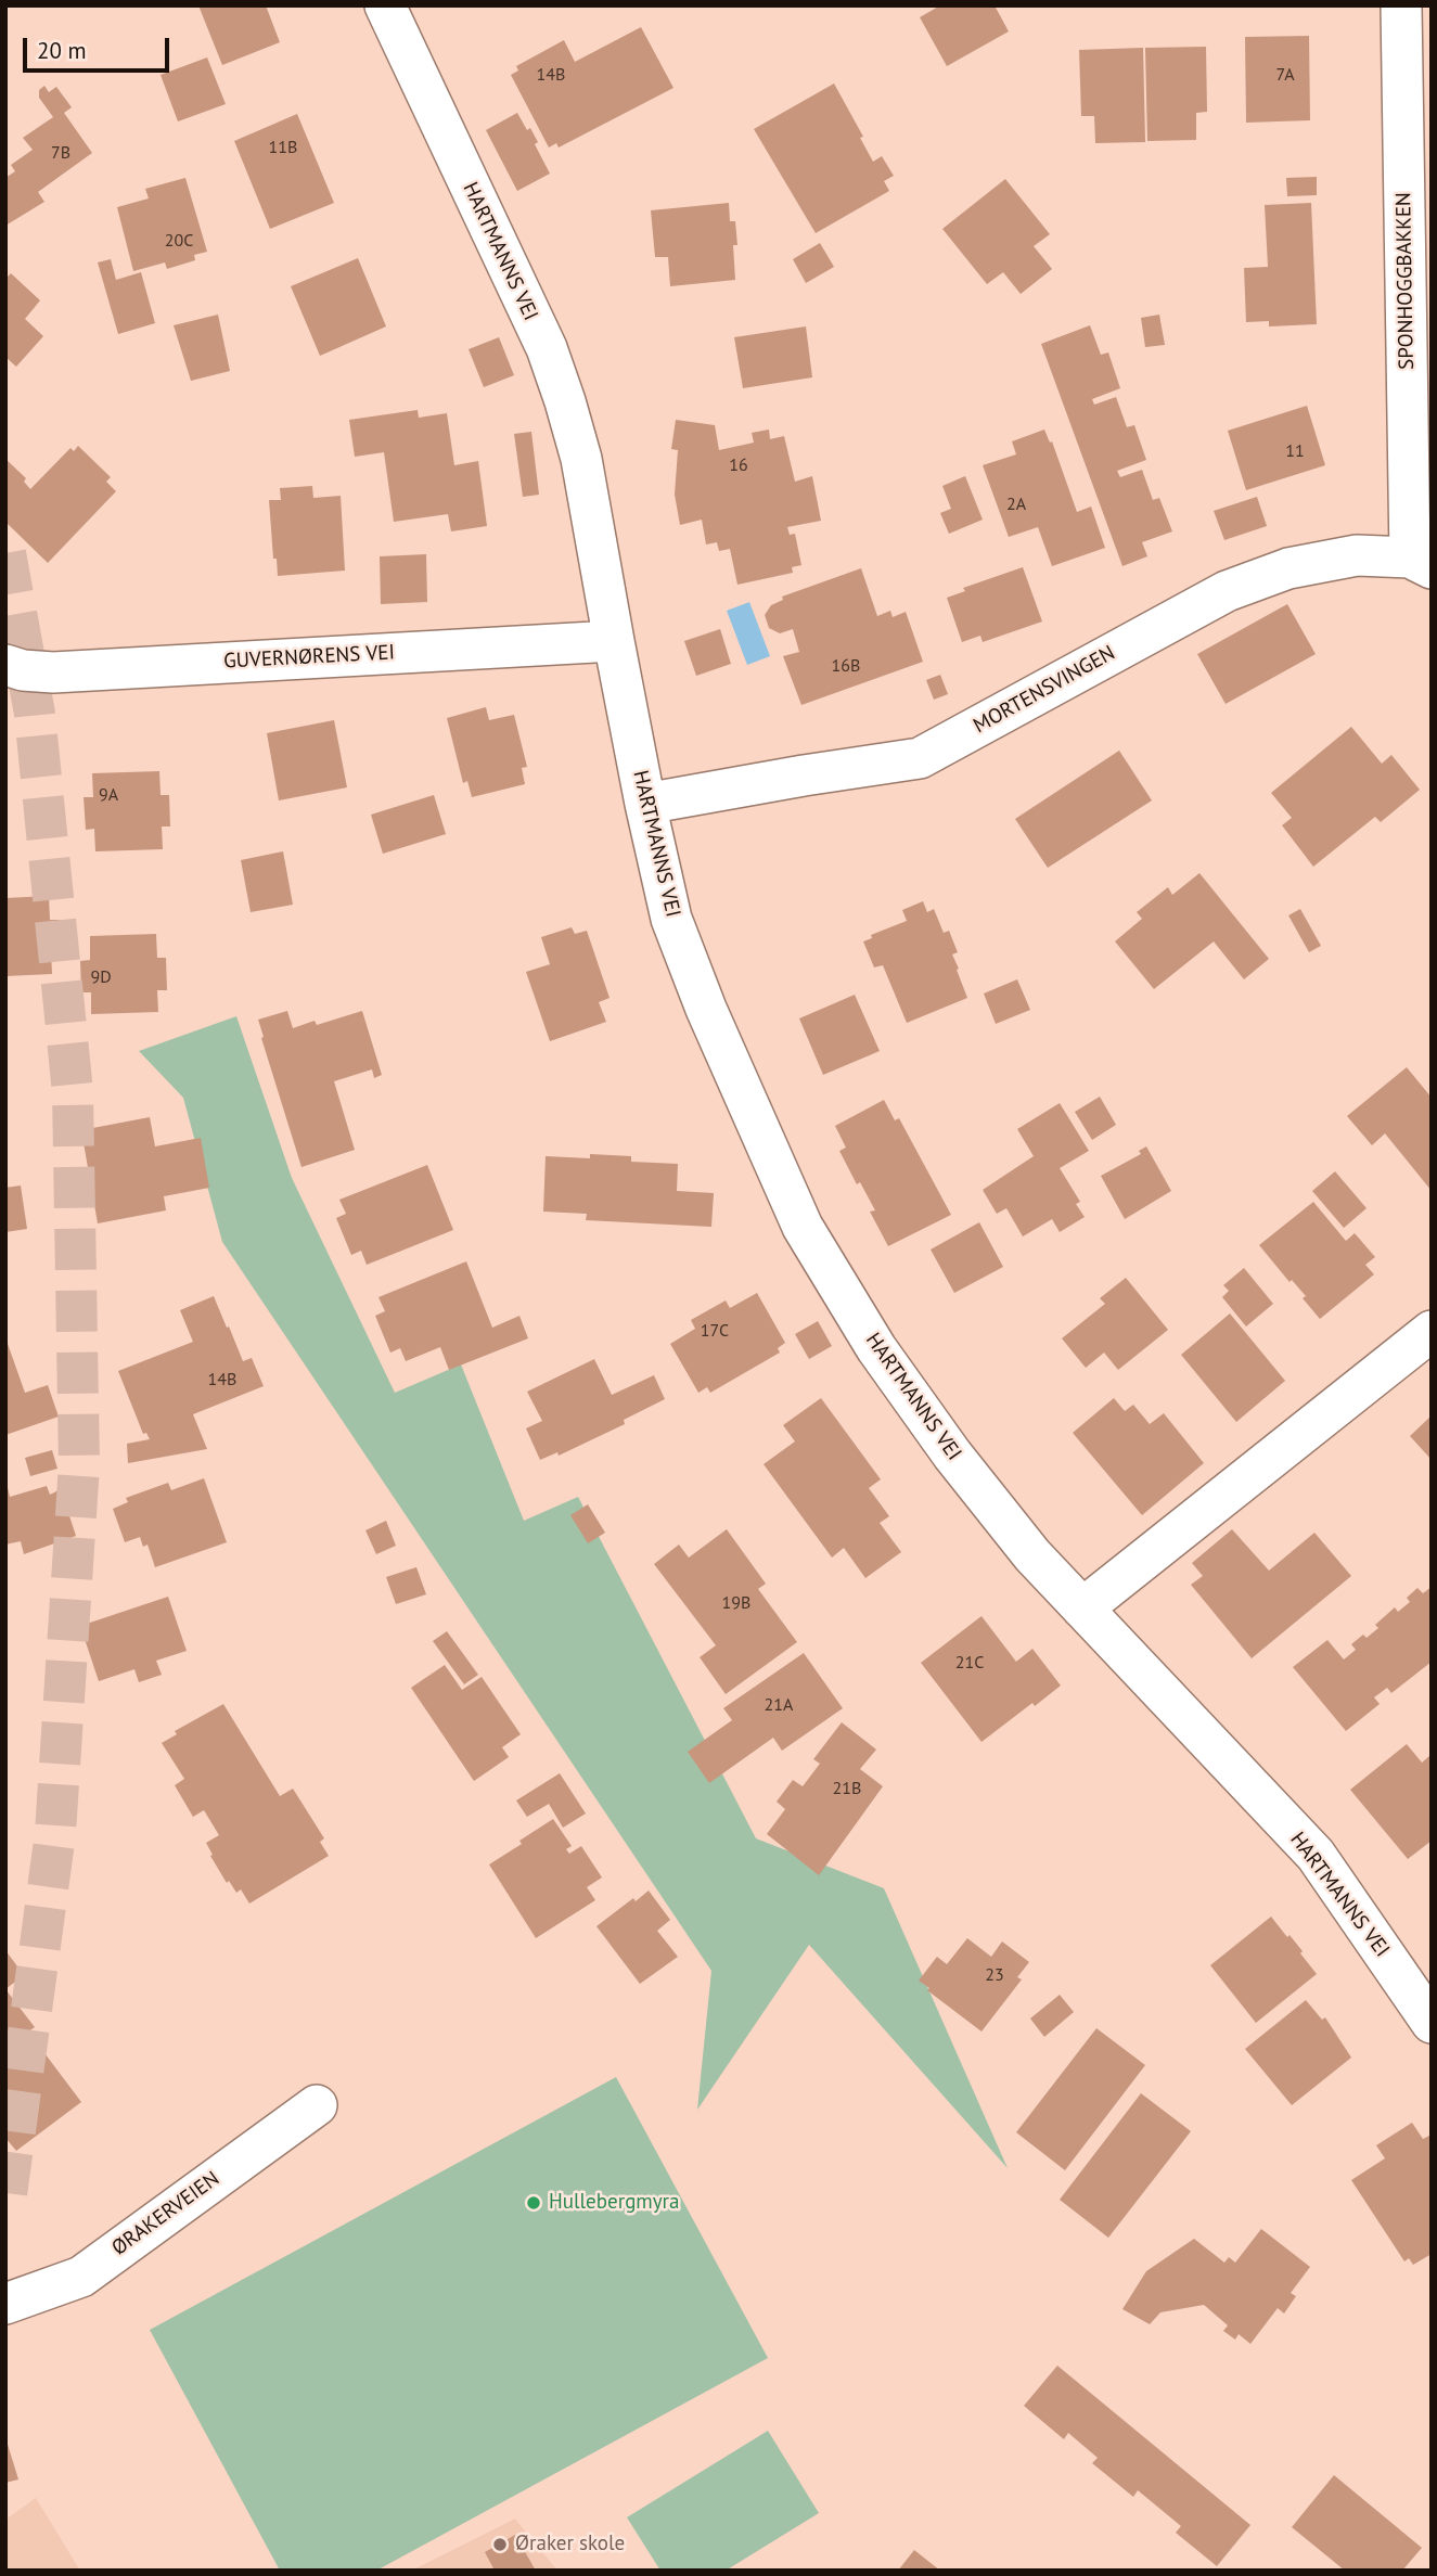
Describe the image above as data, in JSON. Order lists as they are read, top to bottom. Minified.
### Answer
{"streets":{"street":["HARTMANNS VEI","SPONHOGGBAKKEN","GUVERNØRENS VEI","MORTENSVINGEN","ØRAKERVEIEN"]},"crossings":[["HARTMANNS VEI","GUVERNØRENS VEI"],["HARTMANNS VEI","MORTENSVINGEN"],["SPONHOGGBAKKEN","MORTENSVINGEN"]],"places":["Hullebergmyra","Øraker skole"],"house_numbers":["14B","7A","11B","7B","20C","11","16","2A","16B","9A","9D","17C","14B","19B","21C","21A","21B","23"],"scale_bar":"20 m"}
